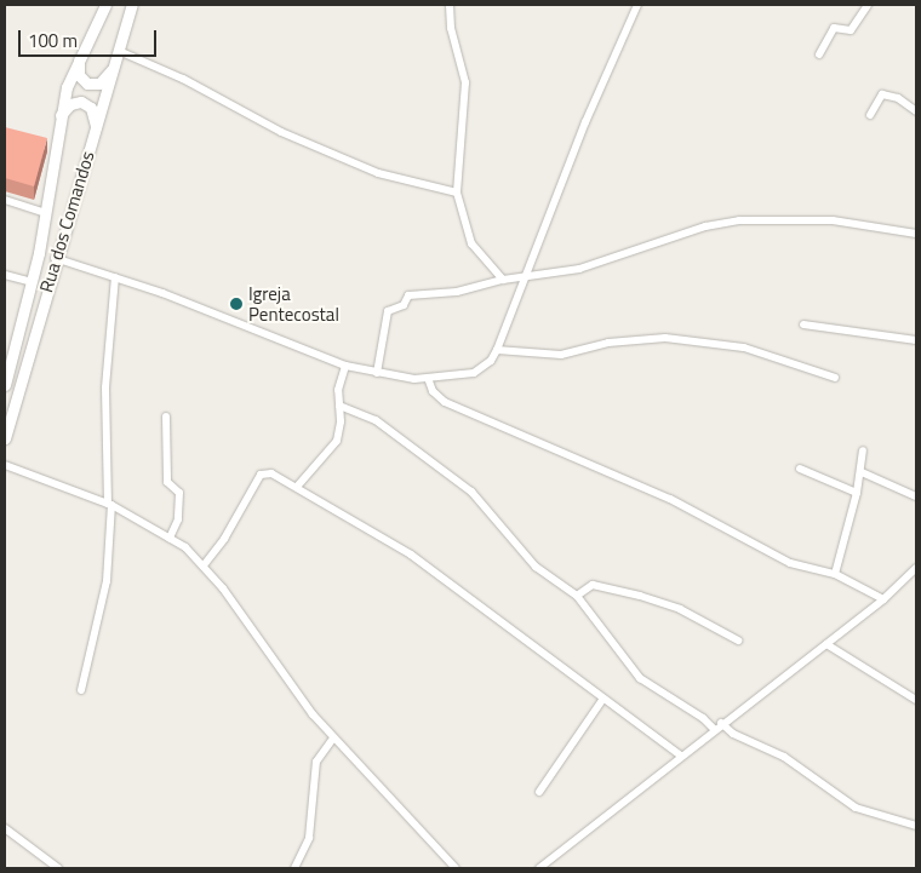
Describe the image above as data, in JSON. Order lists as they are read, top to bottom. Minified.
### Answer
{"streets":{"main road":["Rua dos Comandos"]},"places":["Igreja Pentecostal"],"scale_bar":"100 m"}
